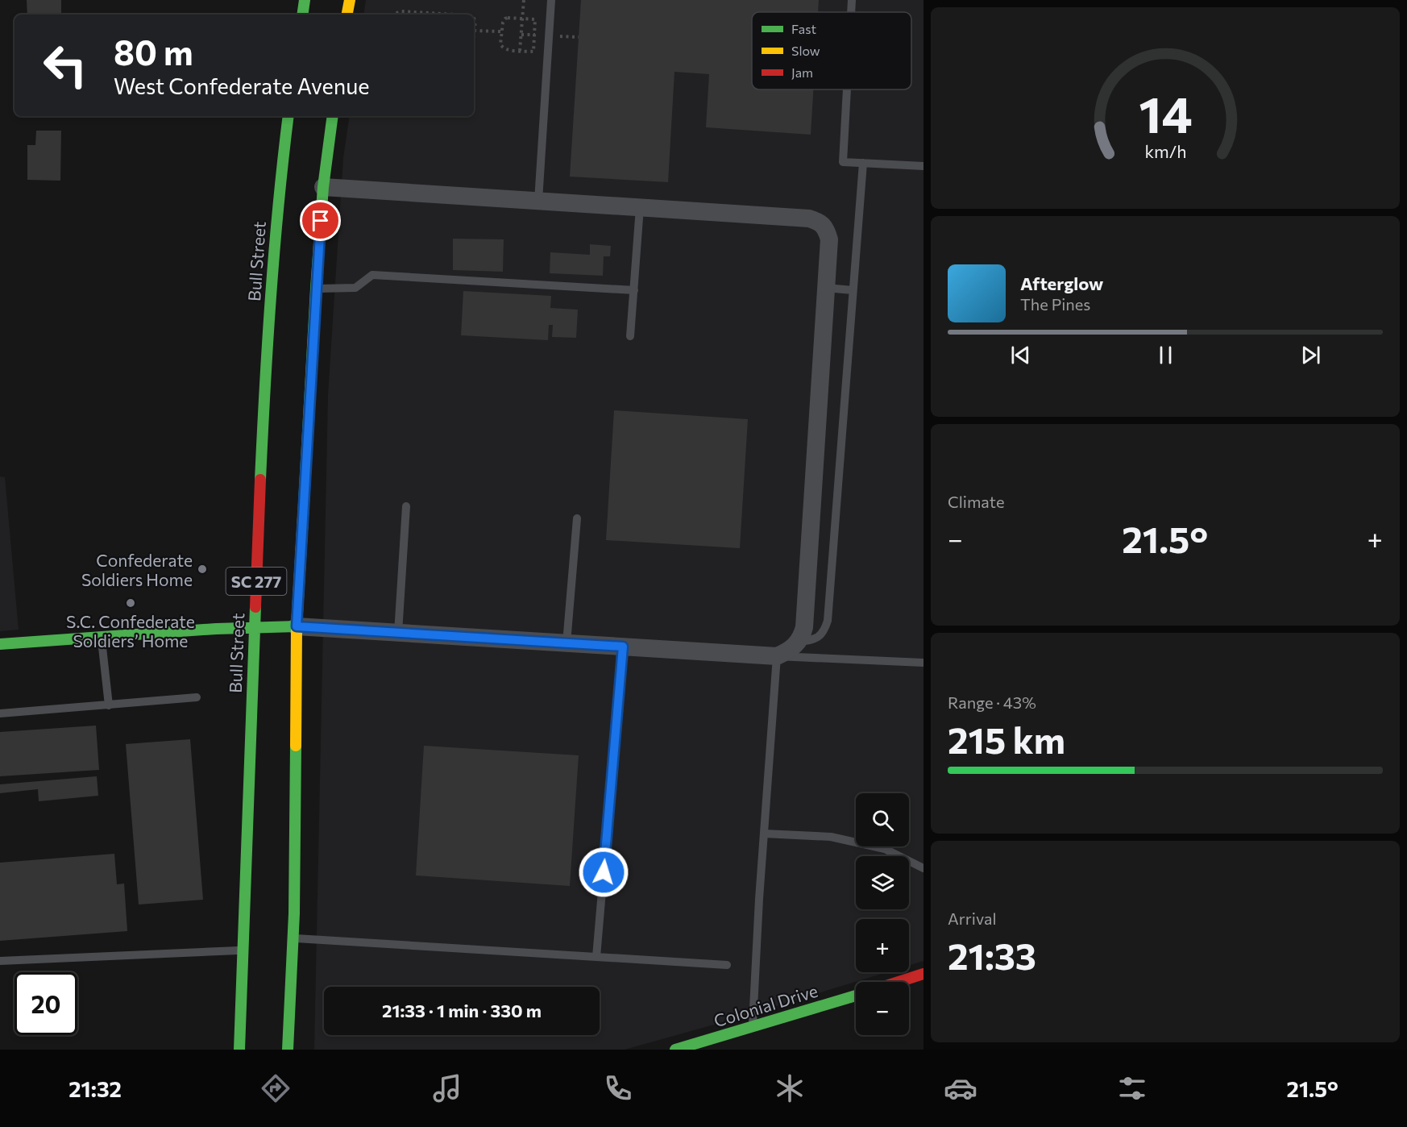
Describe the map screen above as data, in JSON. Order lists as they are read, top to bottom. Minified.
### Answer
{"streets":{"main road":["Bull Street","SC 277","Colonial Drive"]},"places":["Confederate Soldiers Home","S.C. Confederate Soldiers’ Home"],"legend":["Fast","Slow","Jam"],"page":{"turn":["80 m","West Confederate Avenue"],"song":["Afterglow","The Pines"],"tile":["Climate",["Range · 43%","215 km"],["Arrival","21:33"]],"heat":["−","21.5°","+"],"map_buttons":["+","−"],"limit":"20","trip":"21:33 · 1 min · 330 m","tabs":["21:32","21.5°"],"gauge":["14","km/h"]}}
